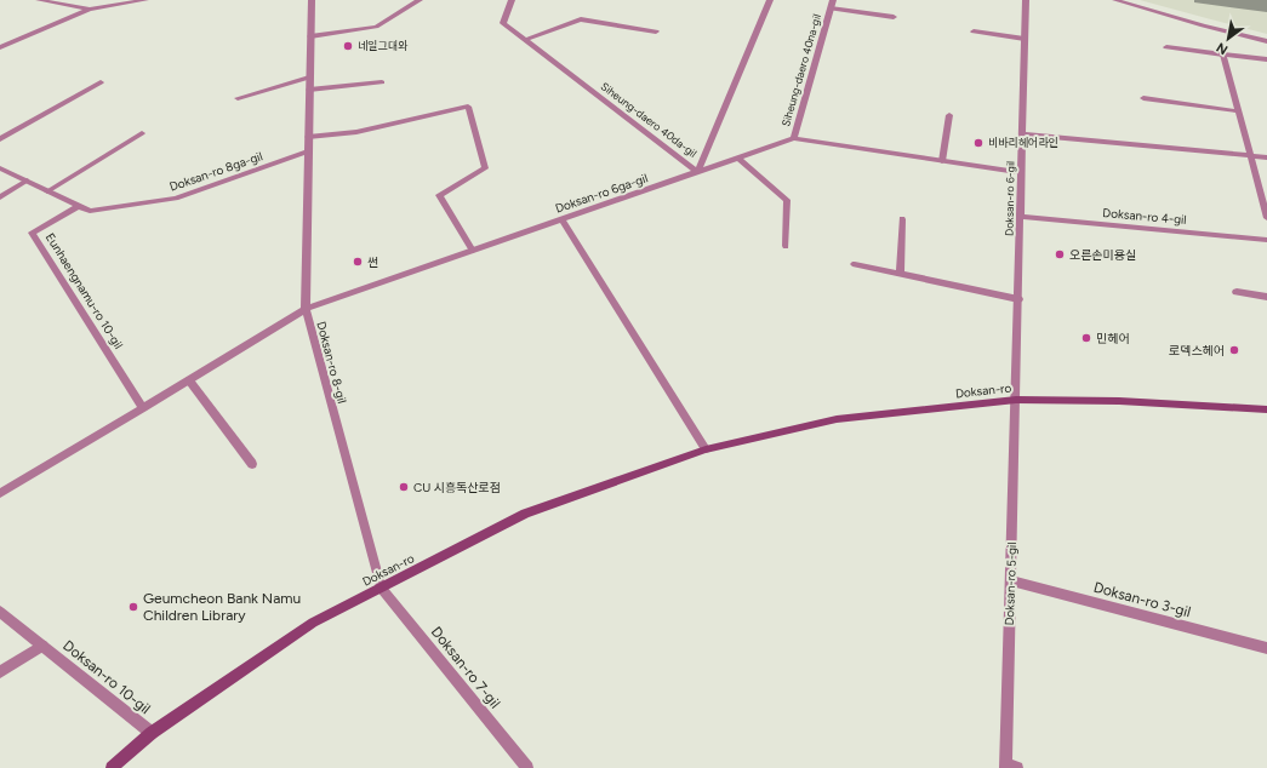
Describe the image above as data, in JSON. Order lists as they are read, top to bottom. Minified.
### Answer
{"streets":{"main road":["Doksan-ro"],"street":["Siheung-daero 40na-gil","Siheung-daero 40da-gil","Doksan-ro 8ga-gil","Doksan-ro 6ga-gil","Doksan-ro 6-gil","Doksan-ro 4-gil","Eunhaengnamu-ro 10-gil","Doksan-ro 8-gil","Doksan-ro 5-gil","Doksan-ro 3-gil","Doksan-ro 7-gil","Doksan-ro 10-gil"]},"crossings":[["Siheung-daero 40na-gil","Doksan-ro 6ga-gil"],["Siheung-daero 40da-gil","Doksan-ro 6ga-gil"],["Doksan-ro 8ga-gil","Eunhaengnamu-ro 10-gil"],["Doksan-ro 8ga-gil","Doksan-ro 8-gil"],["Doksan-ro 6ga-gil","Doksan-ro 6-gil"],["Doksan-ro 6ga-gil","Doksan-ro 8-gil"],["Doksan-ro 6-gil","Doksan-ro 4-gil"],["Doksan-ro 6-gil","Doksan-ro"],["Doksan-ro 6-gil","Doksan-ro 5-gil"],["Doksan-ro 8-gil","Doksan-ro"],["Doksan-ro 8-gil","Doksan-ro 7-gil"],["Doksan-ro","Doksan-ro 5-gil"],["Doksan-ro","Doksan-ro 7-gil"],["Doksan-ro","Doksan-ro 10-gil"],["Doksan-ro 5-gil","Doksan-ro 3-gil"]],"places":["네일그대와","비바리헤어라인","오른손미용실","썬","민헤어","로덱스헤어","CU 시흥독산로점","Geumcheon Bank Namu Children Library"],"north":"bottom left"}
